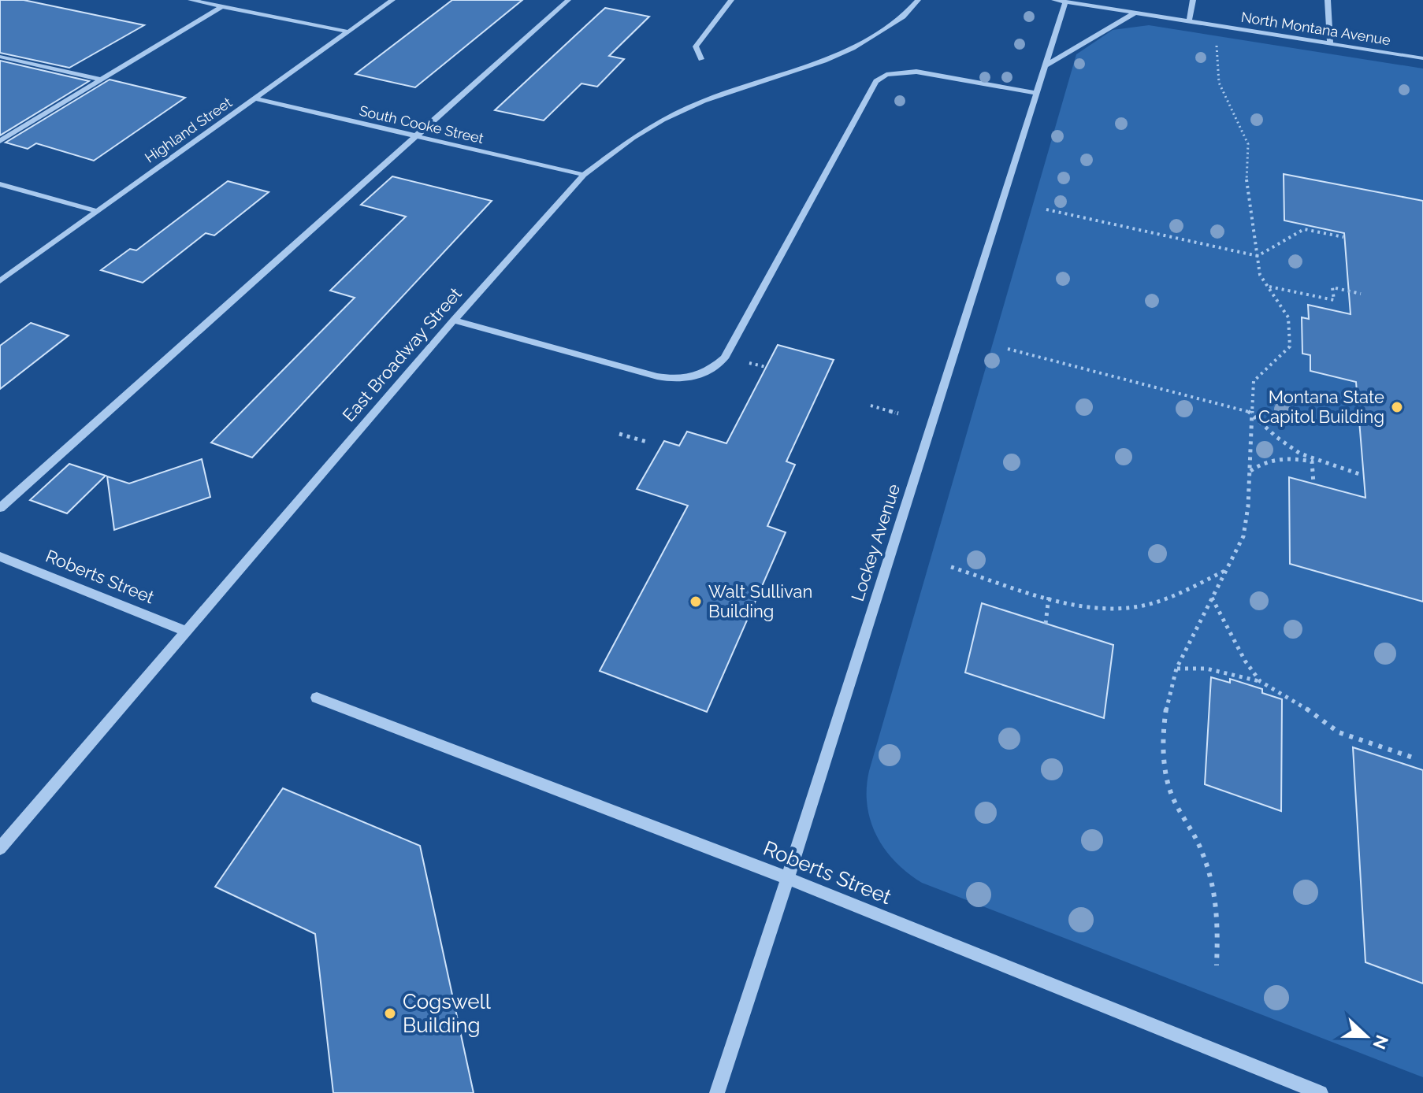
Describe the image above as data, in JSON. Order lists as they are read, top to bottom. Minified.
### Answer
{"streets":{"street":["North Montana Avenue","South Cooke Street","Highland Street","East Broadway Street","Lockey Avenue","Roberts Street"]},"crossings":[["North Montana Avenue","Lockey Avenue"],["South Cooke Street","Highland Street"],["South Cooke Street","East Broadway Street"],["East Broadway Street","Roberts Street"],["Lockey Avenue","Roberts Street"]],"places":["Montana State Capitol Building","Walt Sullivan Building","Cogswell Building"],"north":"right"}
